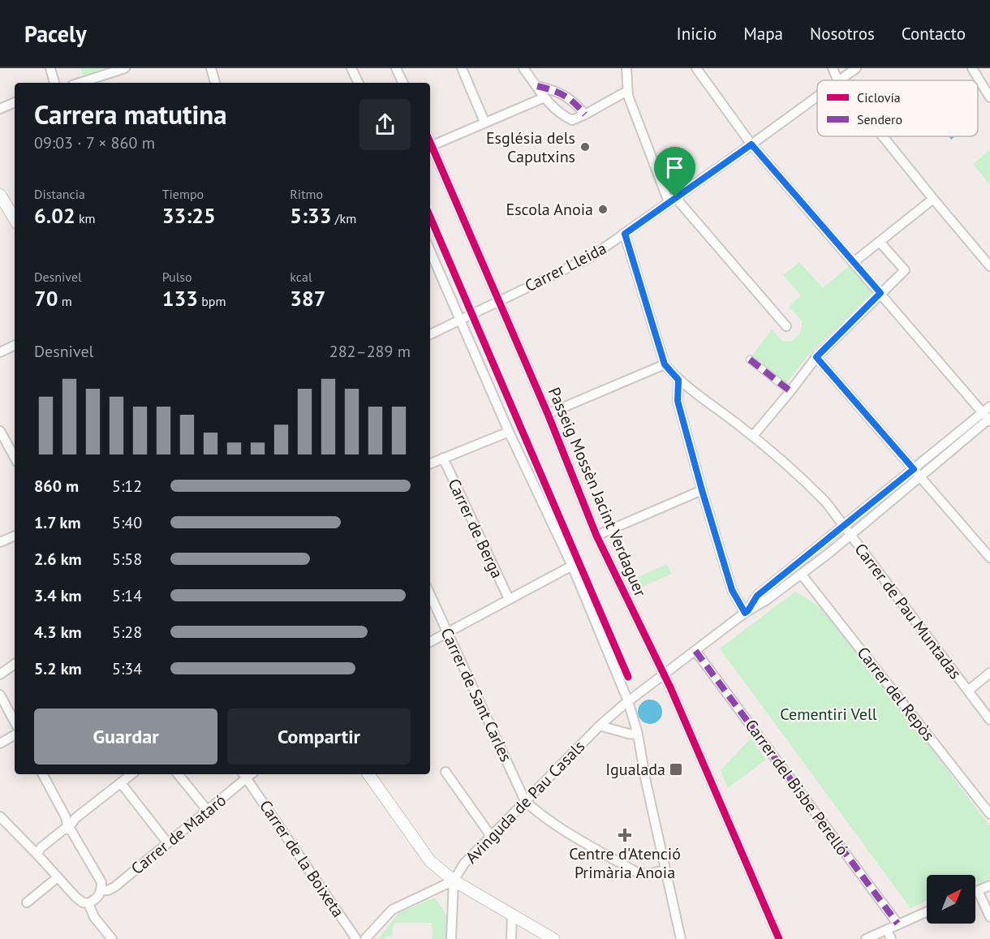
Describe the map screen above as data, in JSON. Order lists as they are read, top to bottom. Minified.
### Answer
{"streets":{"street":["Carrer Lleida","Passeig Mossèn Jacint Verdaguer","Carrer de Berga","Carrer de Pau Muntadas","Carrer del Repòs","Carrer de Sant Carles","Carrer del Bisbe Perelló","Avinguda de Pau Casals","Carrer de Mataró","Carrer de la Boixeta"]},"crossings":[["Carrer Lleida","Passeig Mossèn Jacint Verdaguer"],["Passeig Mossèn Jacint Verdaguer","Avinguda de Pau Casals"],["Carrer de Pau Muntadas","Avinguda de Pau Casals"],["Carrer del Repòs","Avinguda de Pau Casals"],["Carrer de Sant Carles","Avinguda de Pau Casals"],["Carrer del Bisbe Perelló","Avinguda de Pau Casals"],["Carrer de Mataró","Carrer de la Boixeta"]],"parks":["Cementiri Vell"],"places":{"other":["Església dels Caputxins","Escola Anoia"],"transit":["Igualada"],"health":["Centre d'Atenció Primària Anoia"]},"legend":["Ciclovía","Sendero"],"north":"top right","page":{"header":"Pacely","nav":["Inicio","Mapa","Nosotros","Contacto"],"heading":["Carrera matutina","09:03 · 7 × 860 m"],"stats":[["Distancia","6.02 km"],["Tiempo","33:25"],["Ritmo","5:33 /km"],["Desnivel","70 m"],["Pulso","133 bpm"],["kcal","387"]],"chart":["Desnivel","282–289 m"],"list":[{"name":"860 m","note":"5:12"},{"name":"1.7 km","note":"5:40"},{"name":"2.6 km","note":"5:58"},{"name":"3.4 km","note":"5:14"},{"name":"4.3 km","note":"5:28"},{"name":"5.2 km","note":"5:34"}],"buttons":["Guardar","Compartir"]}}
